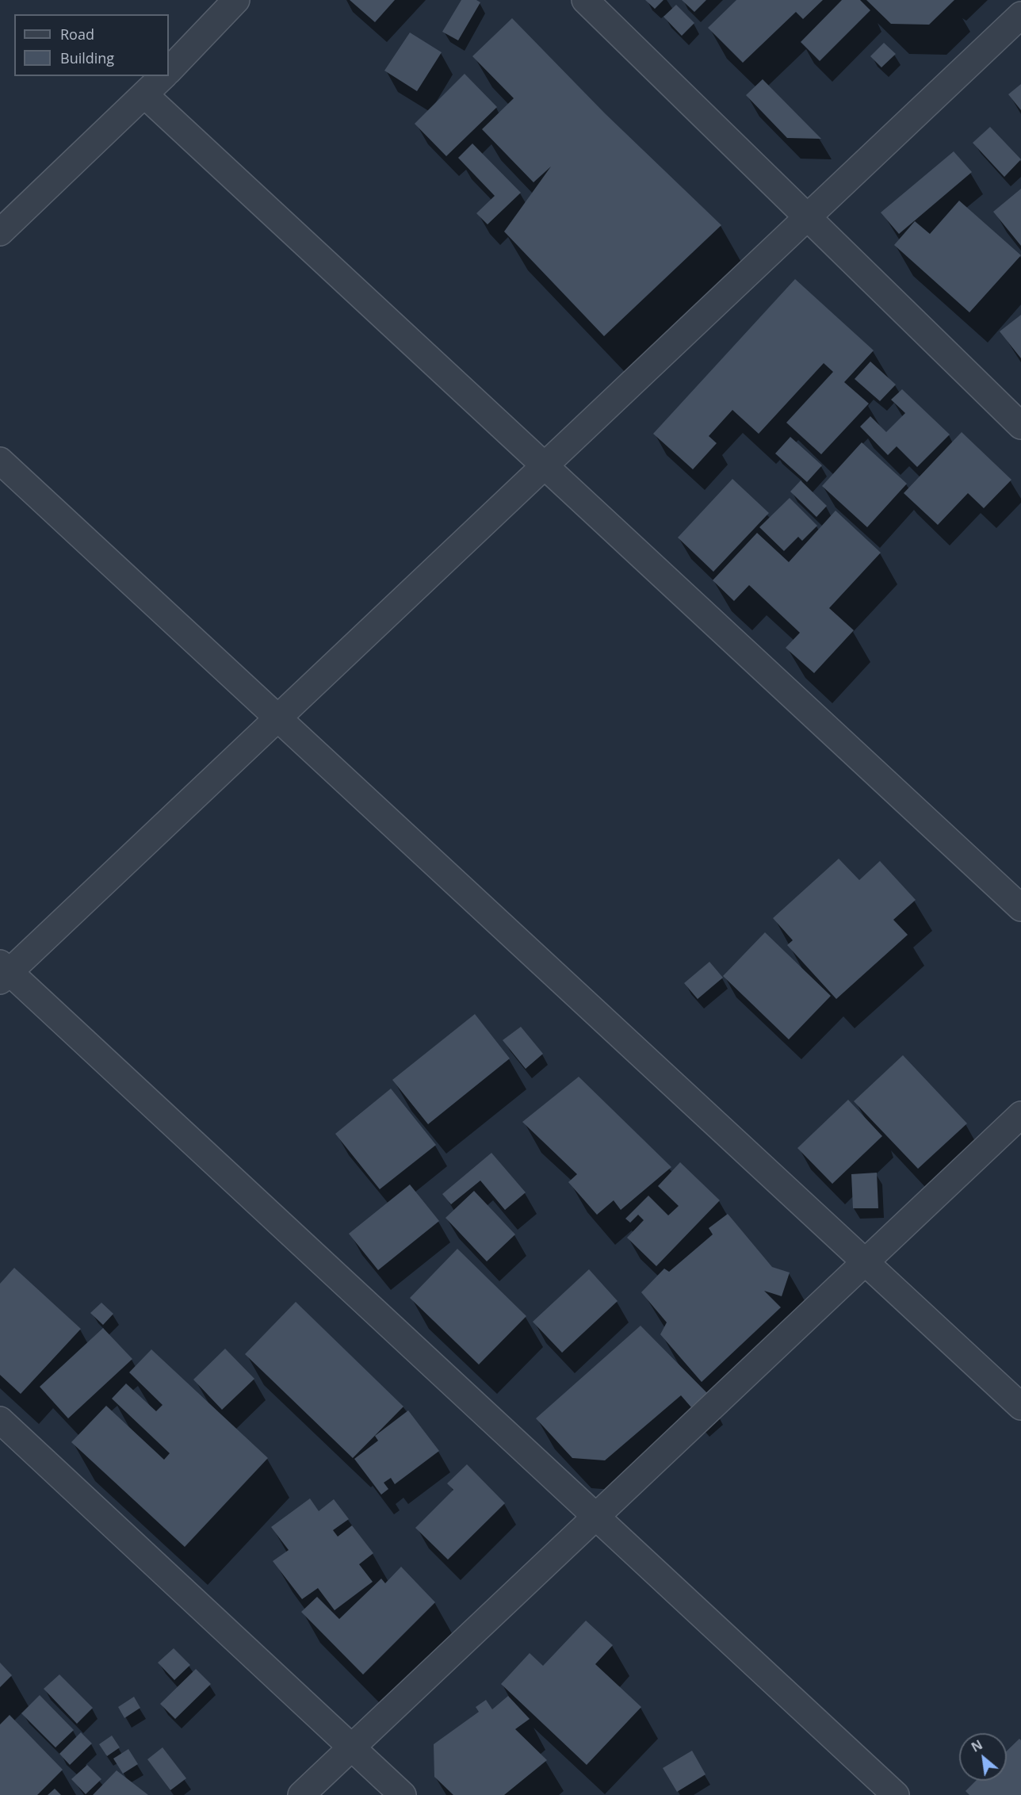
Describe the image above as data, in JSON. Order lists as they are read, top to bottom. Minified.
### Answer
{"legend":["Road","Building"],"north":"top left"}
